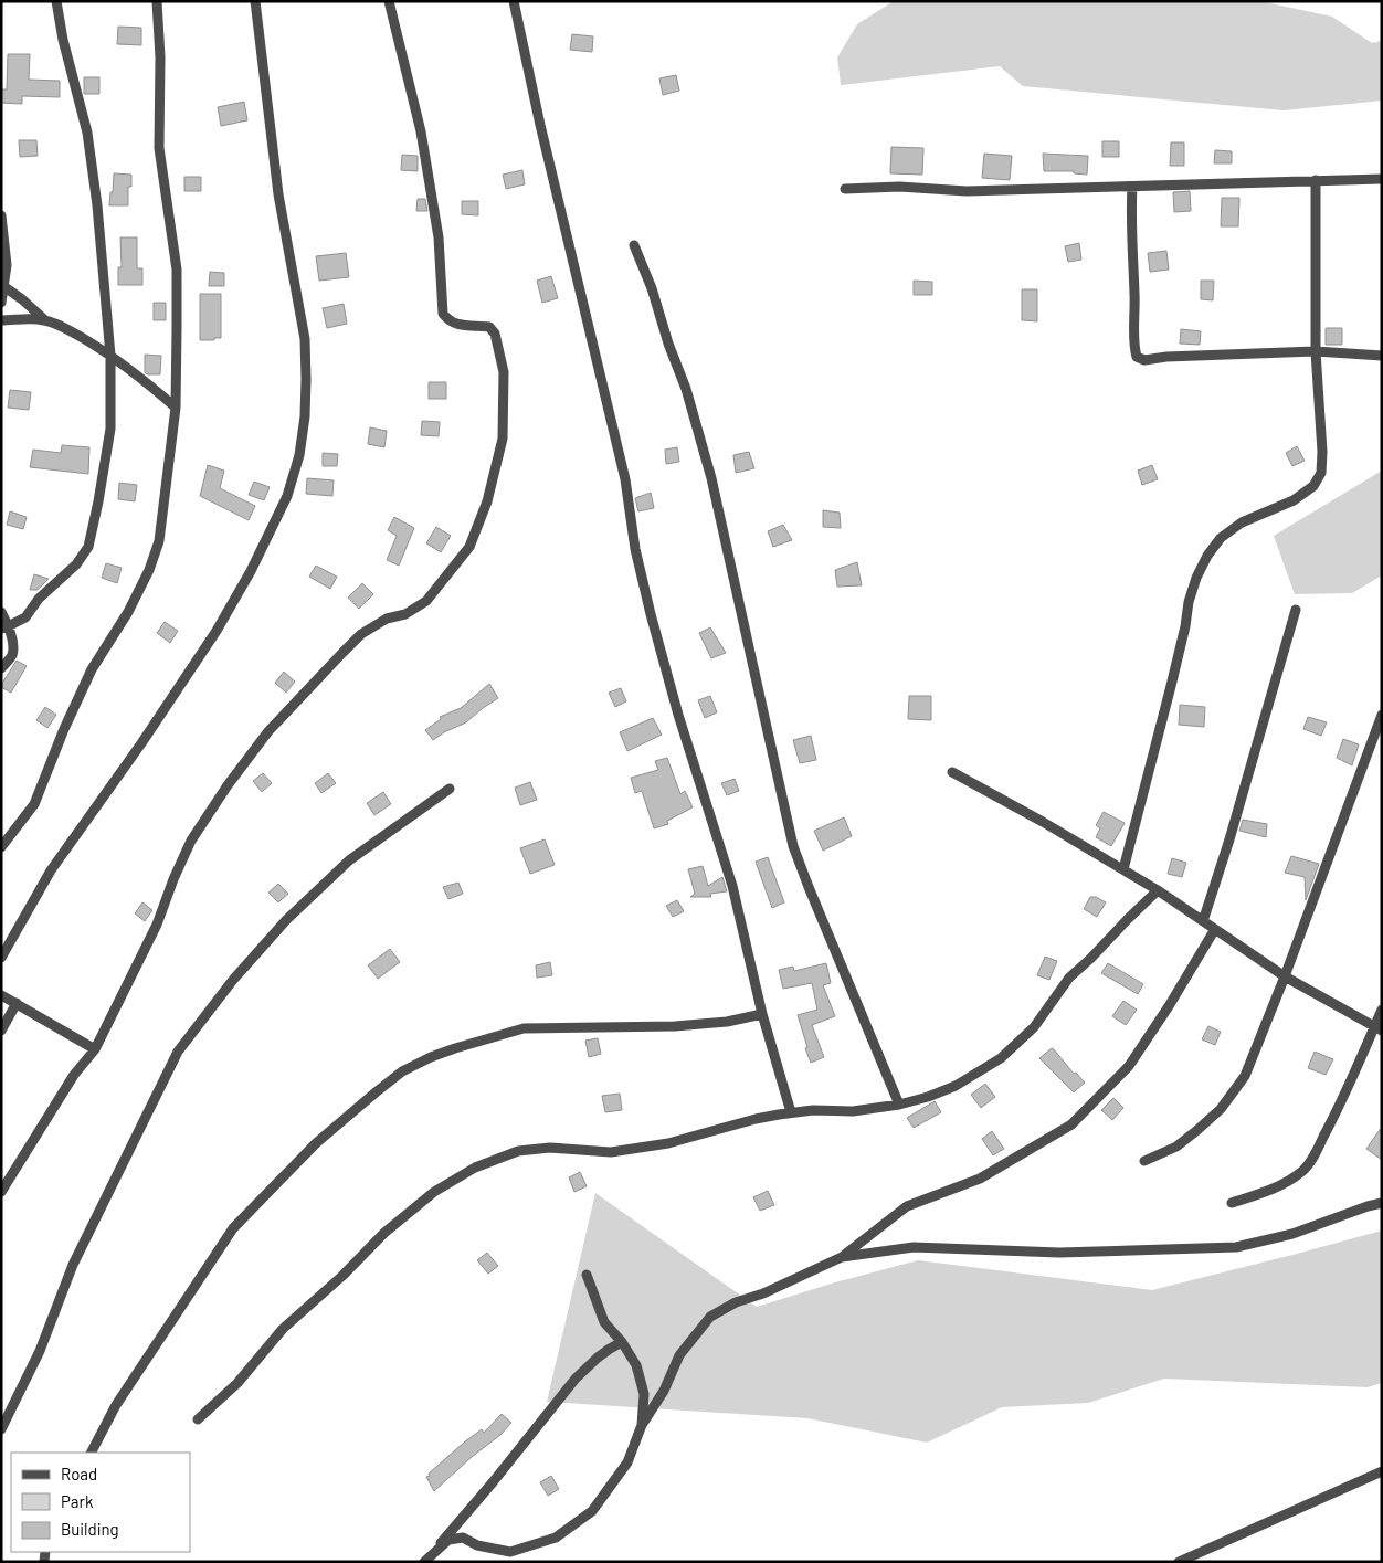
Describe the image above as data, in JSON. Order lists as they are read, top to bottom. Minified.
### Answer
{"legend":["Road","Park","Building"]}
